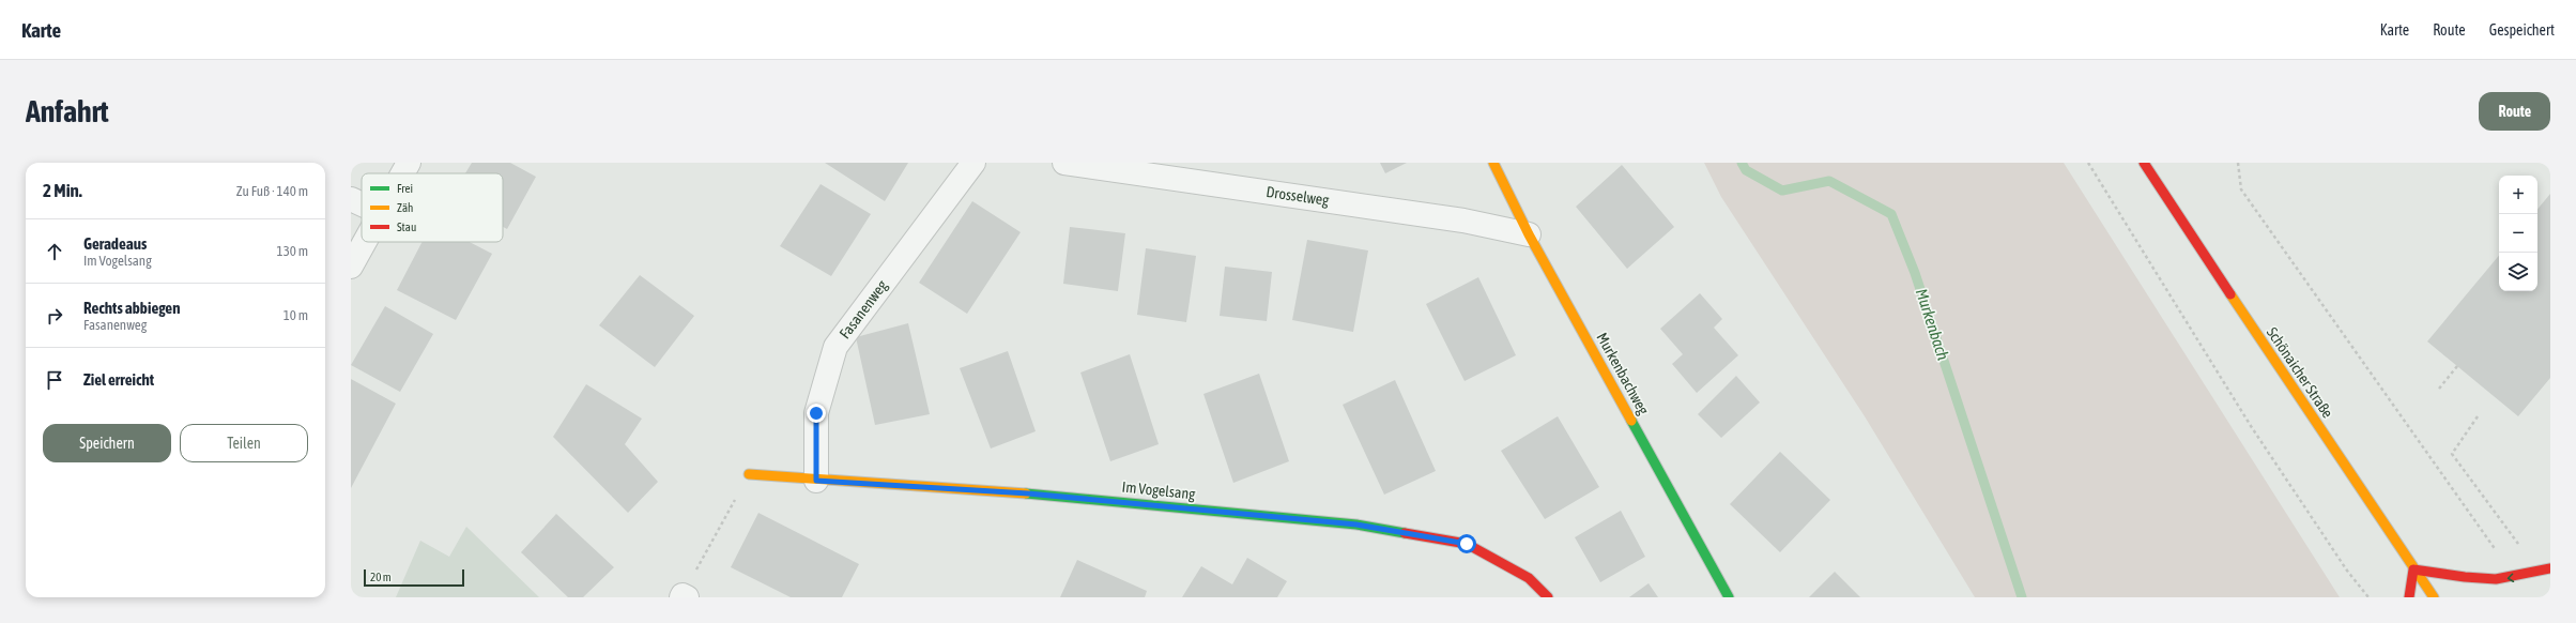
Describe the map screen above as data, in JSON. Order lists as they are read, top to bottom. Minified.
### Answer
{"streets":{"street":["Drosselweg","Fasanenweg","Schönaicher Straße","Murkenbachweg","Im Vogelsang"]},"crossings":[["Drosselweg","Murkenbachweg"],["Fasanenweg","Im Vogelsang"]],"water":["Murkenbach"],"legend":["Frei","Zäh","Stau"],"scale_bar":"20 m","page":{"header":"Karte","nav":["Karte","Route","Gespeichert"],"buttons":["Route",["Speichern","Teilen"]],"title":"Anfahrt","heading":["2 Min.","Zu Fuß · 140 m"],"map_buttons":["+","−"],"list":[["Geradeaus","Im Vogelsang","130 m"],["Rechts abbiegen","Fasanenweg","10 m"],"Ziel erreicht"],"scale":"20 m"}}
